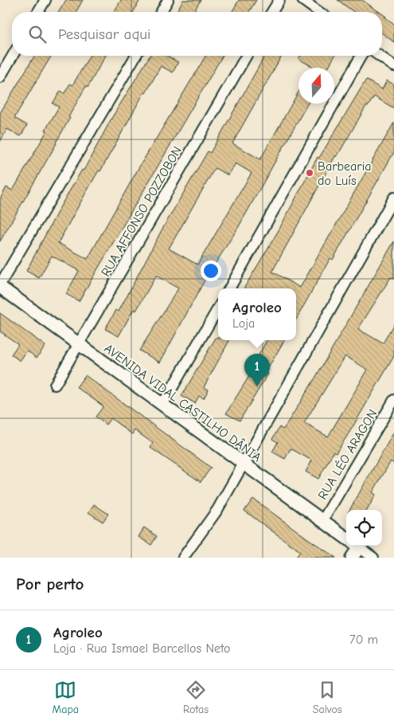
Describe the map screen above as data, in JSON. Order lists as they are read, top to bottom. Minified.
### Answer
{"streets":{"street":["RUA AFFONSO POZZOBON","AVENIDA VIDAL CASTILHO DÂNIA","RUA LÉO ARAGON"]},"crossings":[["RUA AFFONSO POZZOBON","AVENIDA VIDAL CASTILHO DÂNIA"],["AVENIDA VIDAL CASTILHO DÂNIA","RUA LÉO ARAGON"]],"places":["Barbearia do Luís"],"north":"top","page":{"search":"Pesquisar aqui","popup":["Agroleo","Loja"],"pins":"1","heading":"Por perto","list":[{"mark":"1","name":"Agroleo","note":"Loja · Rua Ismael Barcellos Neto","value":"70 m"}],"nav":["Mapa","Rotas","Salvos"]}}
